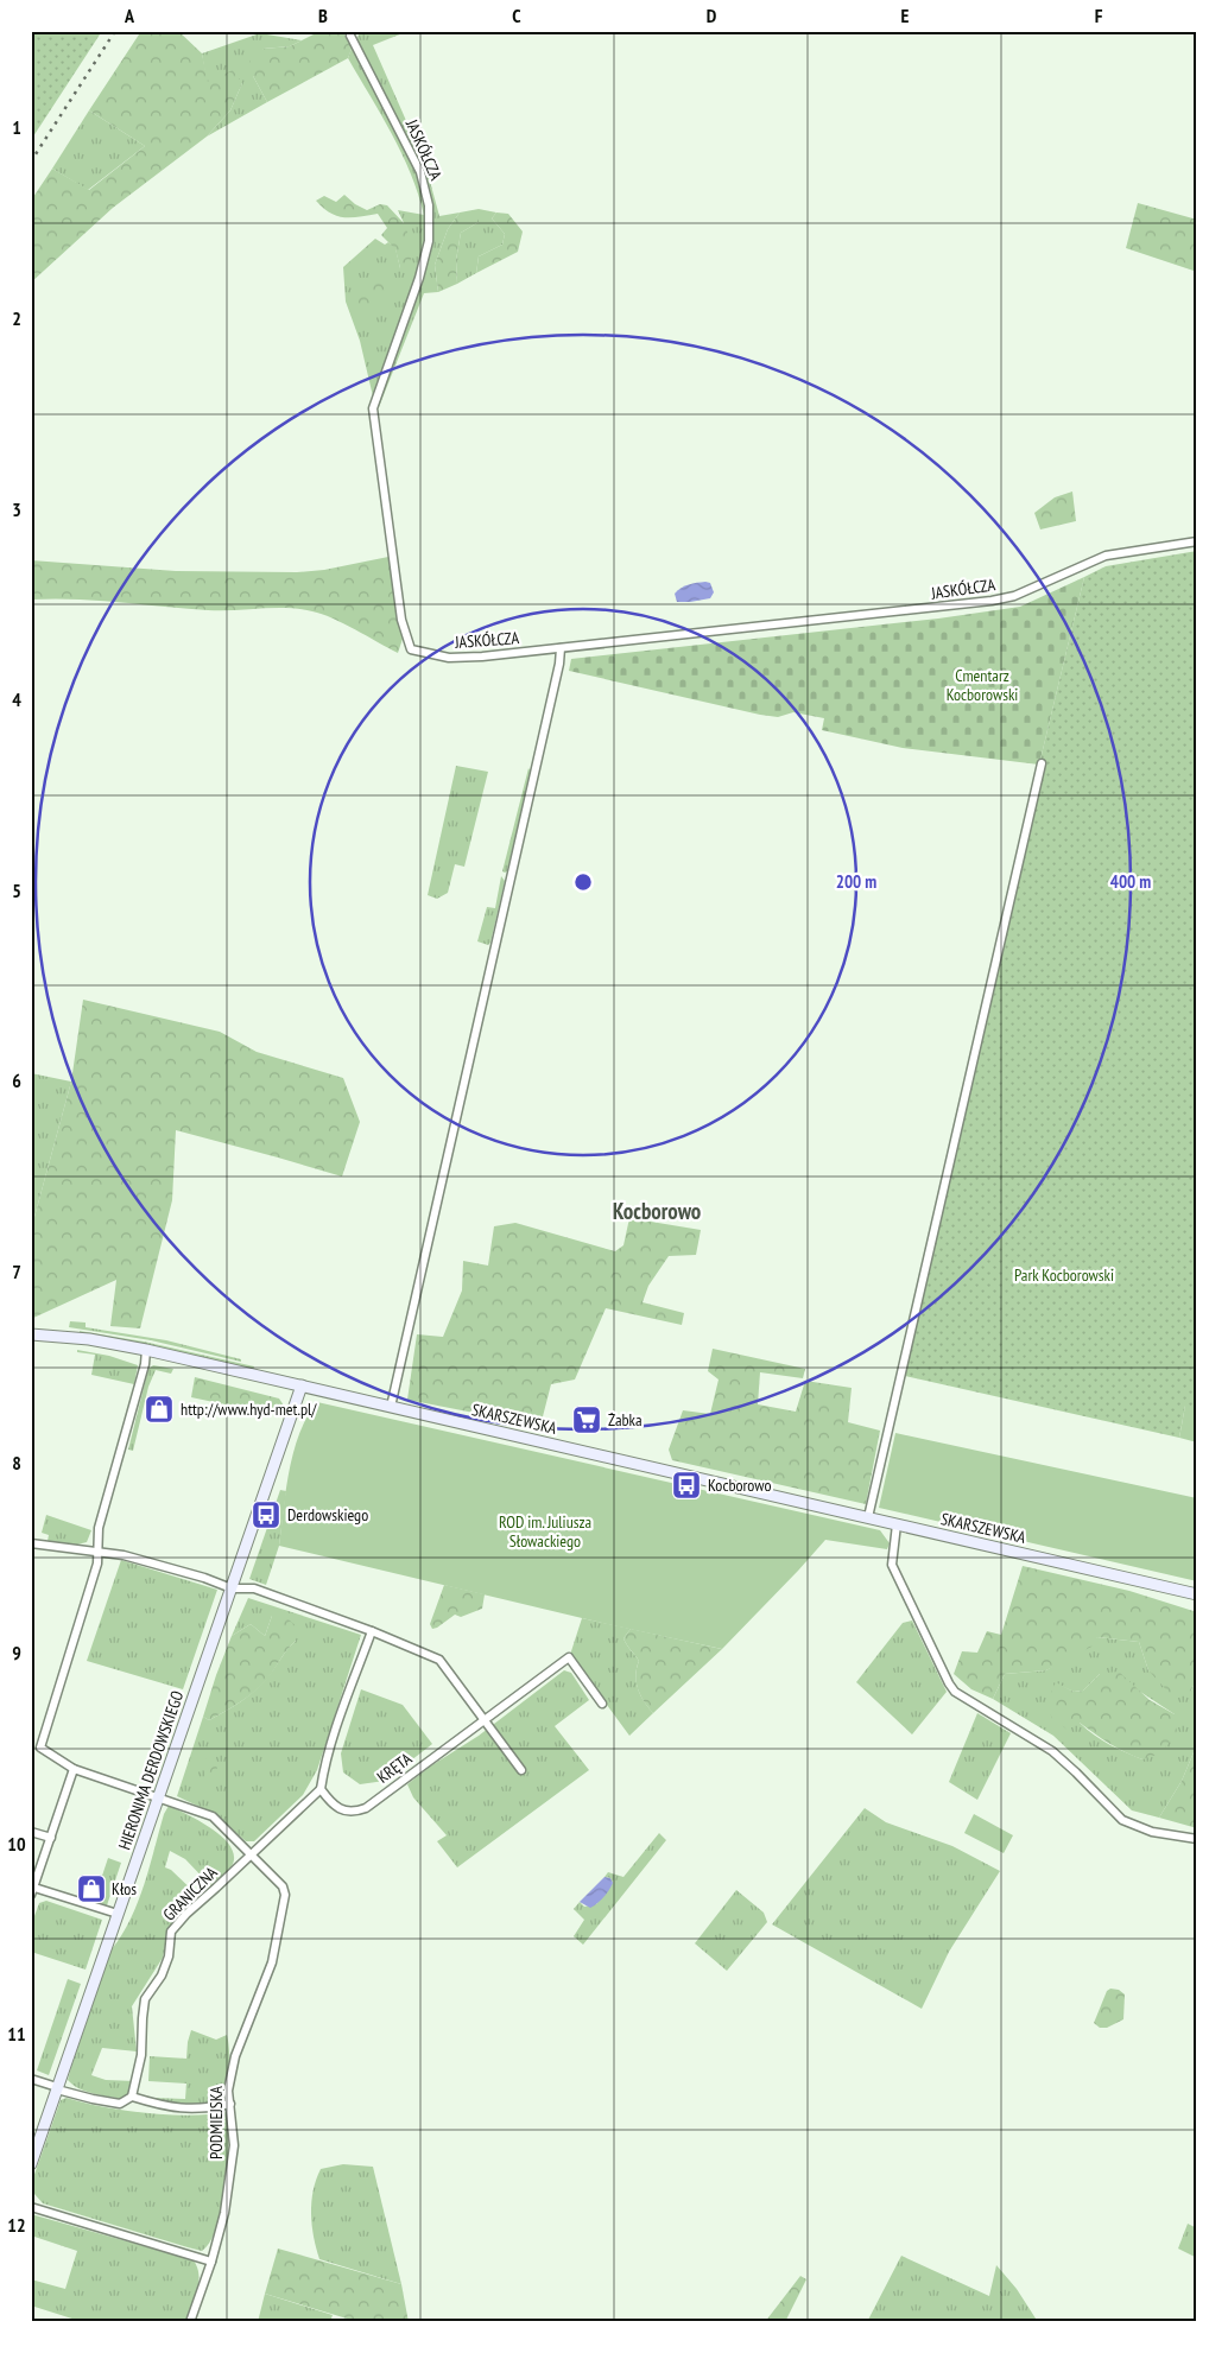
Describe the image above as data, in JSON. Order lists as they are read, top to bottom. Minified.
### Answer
{"streets":{"main road":["SKARSZEWSKA","HIERONIMA DERDOWSKIEGO"],"street":["JASKÓŁCZA","KRĘTA","GRANICZNA","PODMIEJSKA"]},"crossings":[["SKARSZEWSKA","HIERONIMA DERDOWSKIEGO"],["GRANICZNA","PODMIEJSKA"]],"districts":["Kocborowo"],"parks":["Cmentarz Kocborowski","Park Kocborowski","ROD im. Juliusza Słowackiego"],"places":{"shop":["http://www.hyd-met.pl/","Kłos"],"supermarket":["Żabka"],"bus stop":["Kocborowo","Derdowskiego"]},"grid":{"columns":["A","B","C","D","E","F"],"rows":["1","2","3","4","5","6","7","8","9","10","11","12"]},"rings":["200 m","400 m"]}
